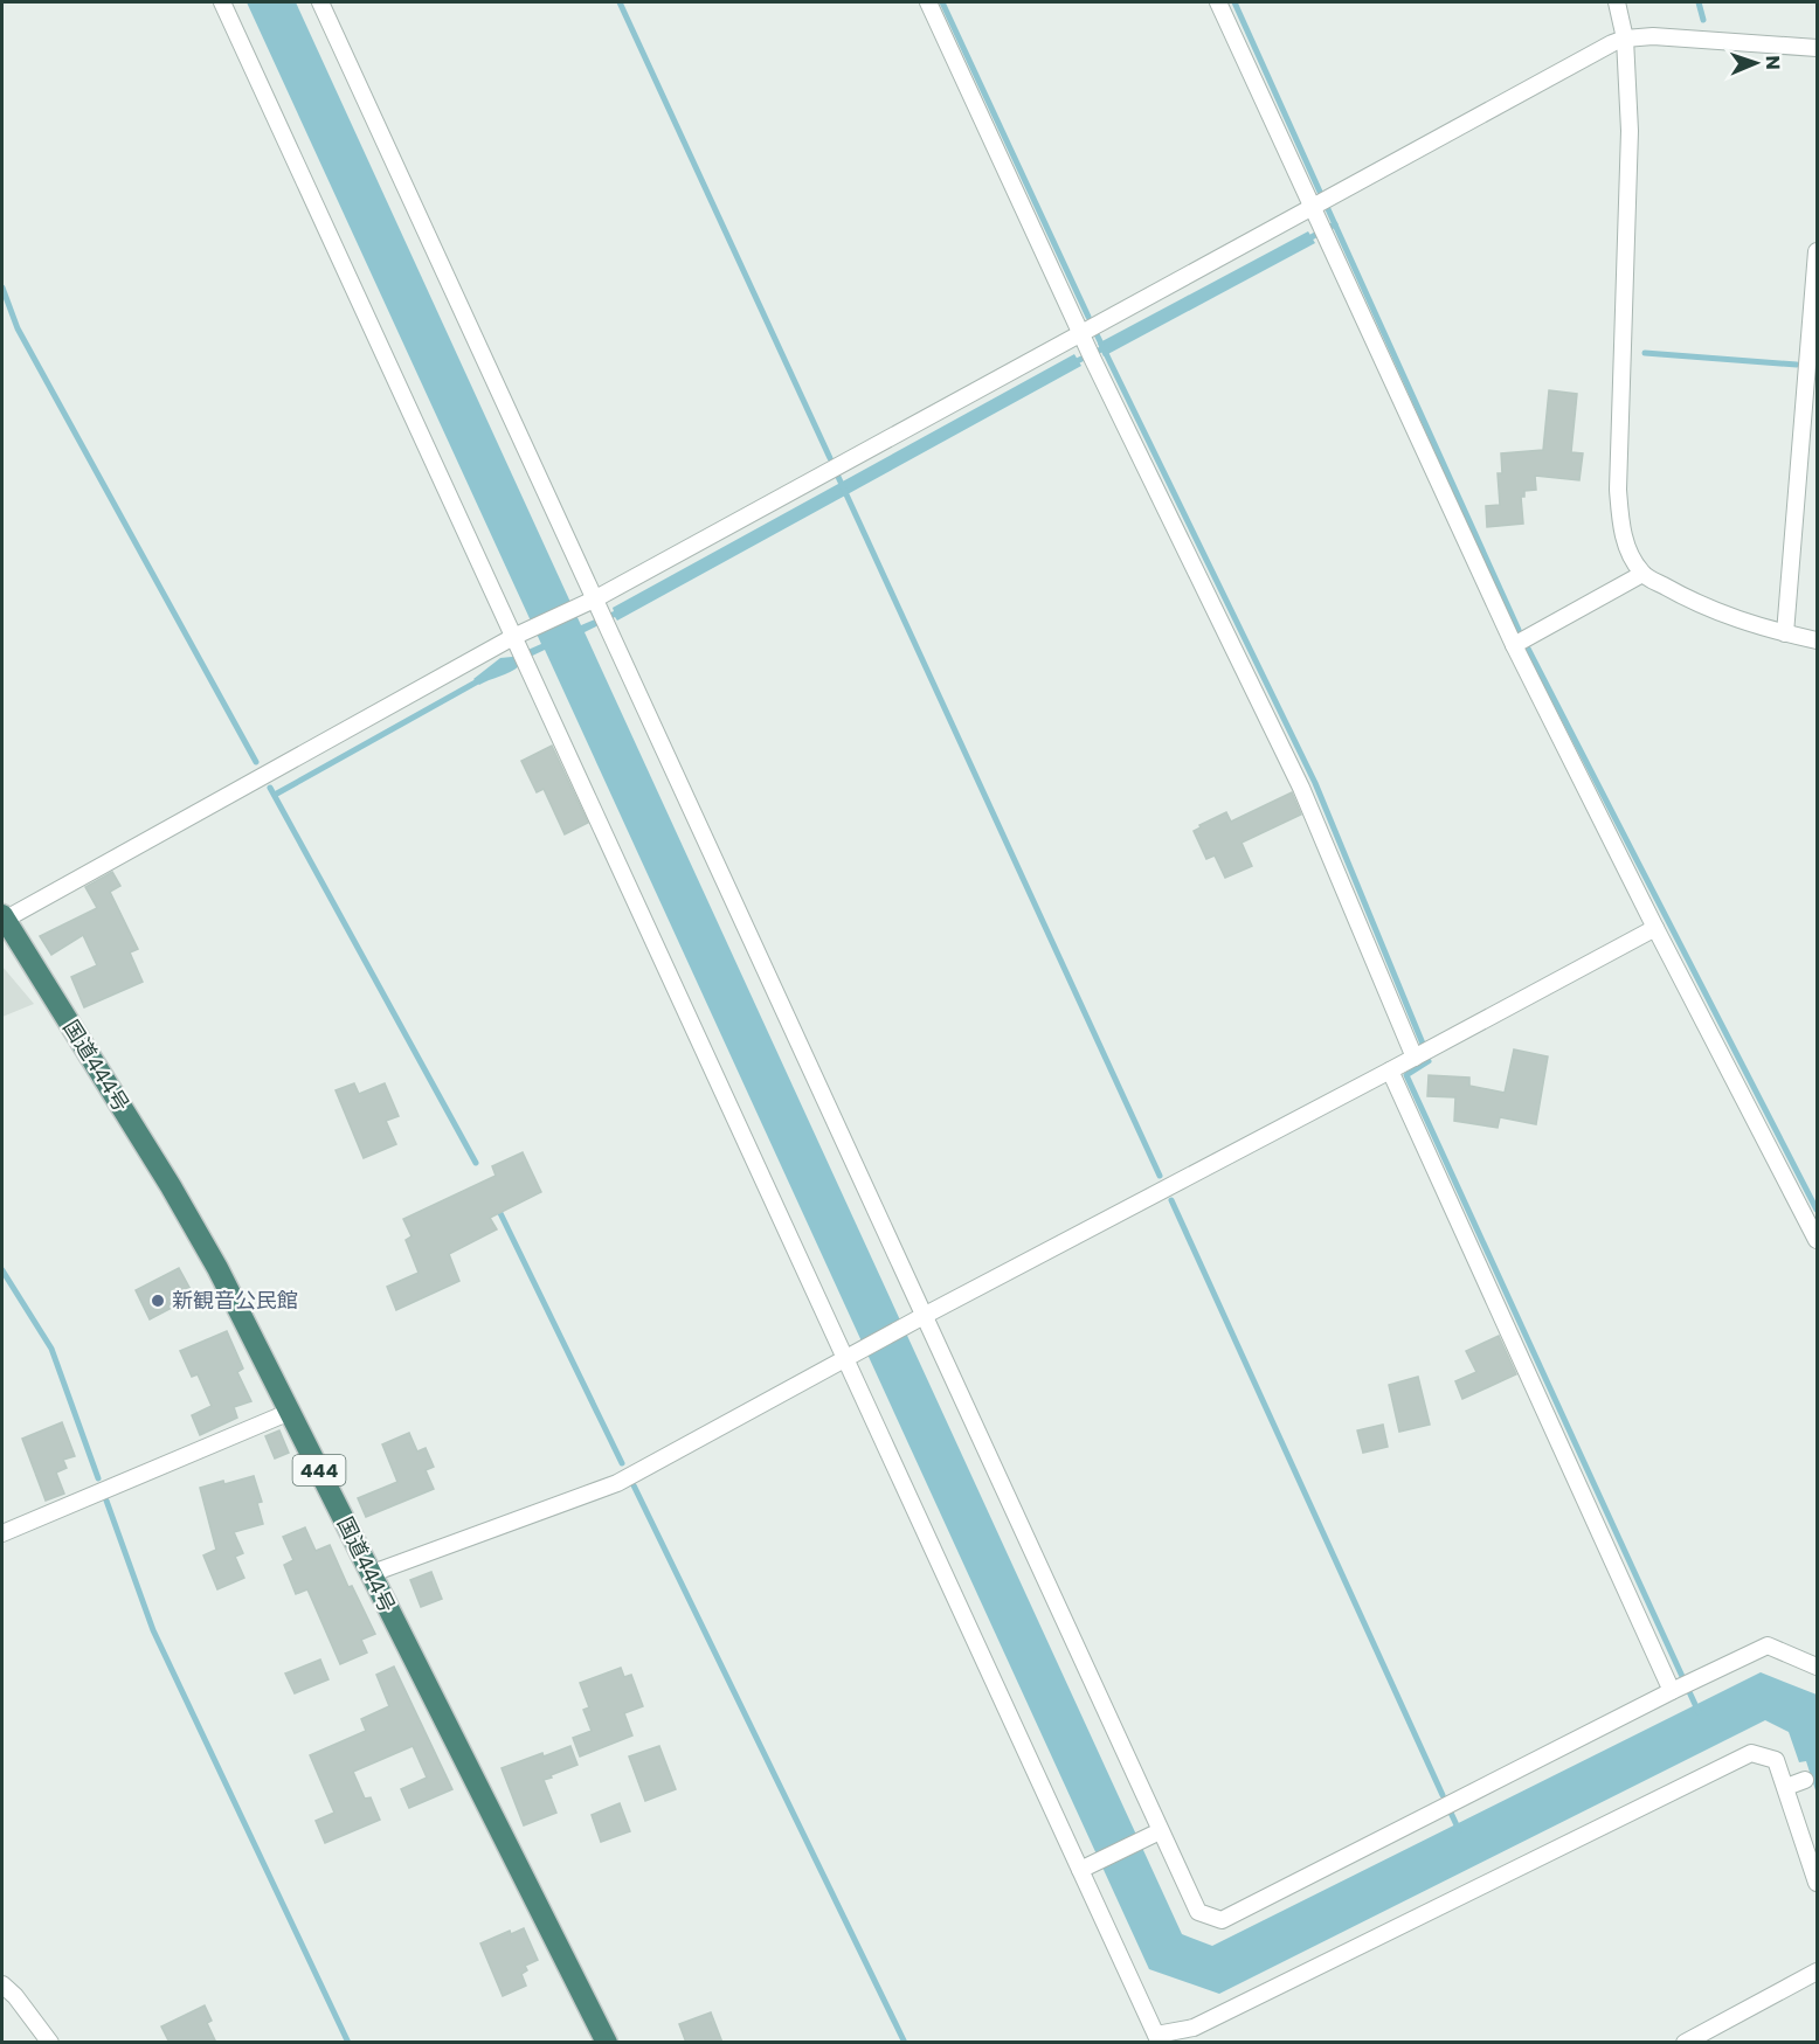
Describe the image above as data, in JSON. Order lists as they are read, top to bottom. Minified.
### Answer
{"streets":{"highway":["国道444号","444"]},"places":["新観音公民館"],"north":"right"}
